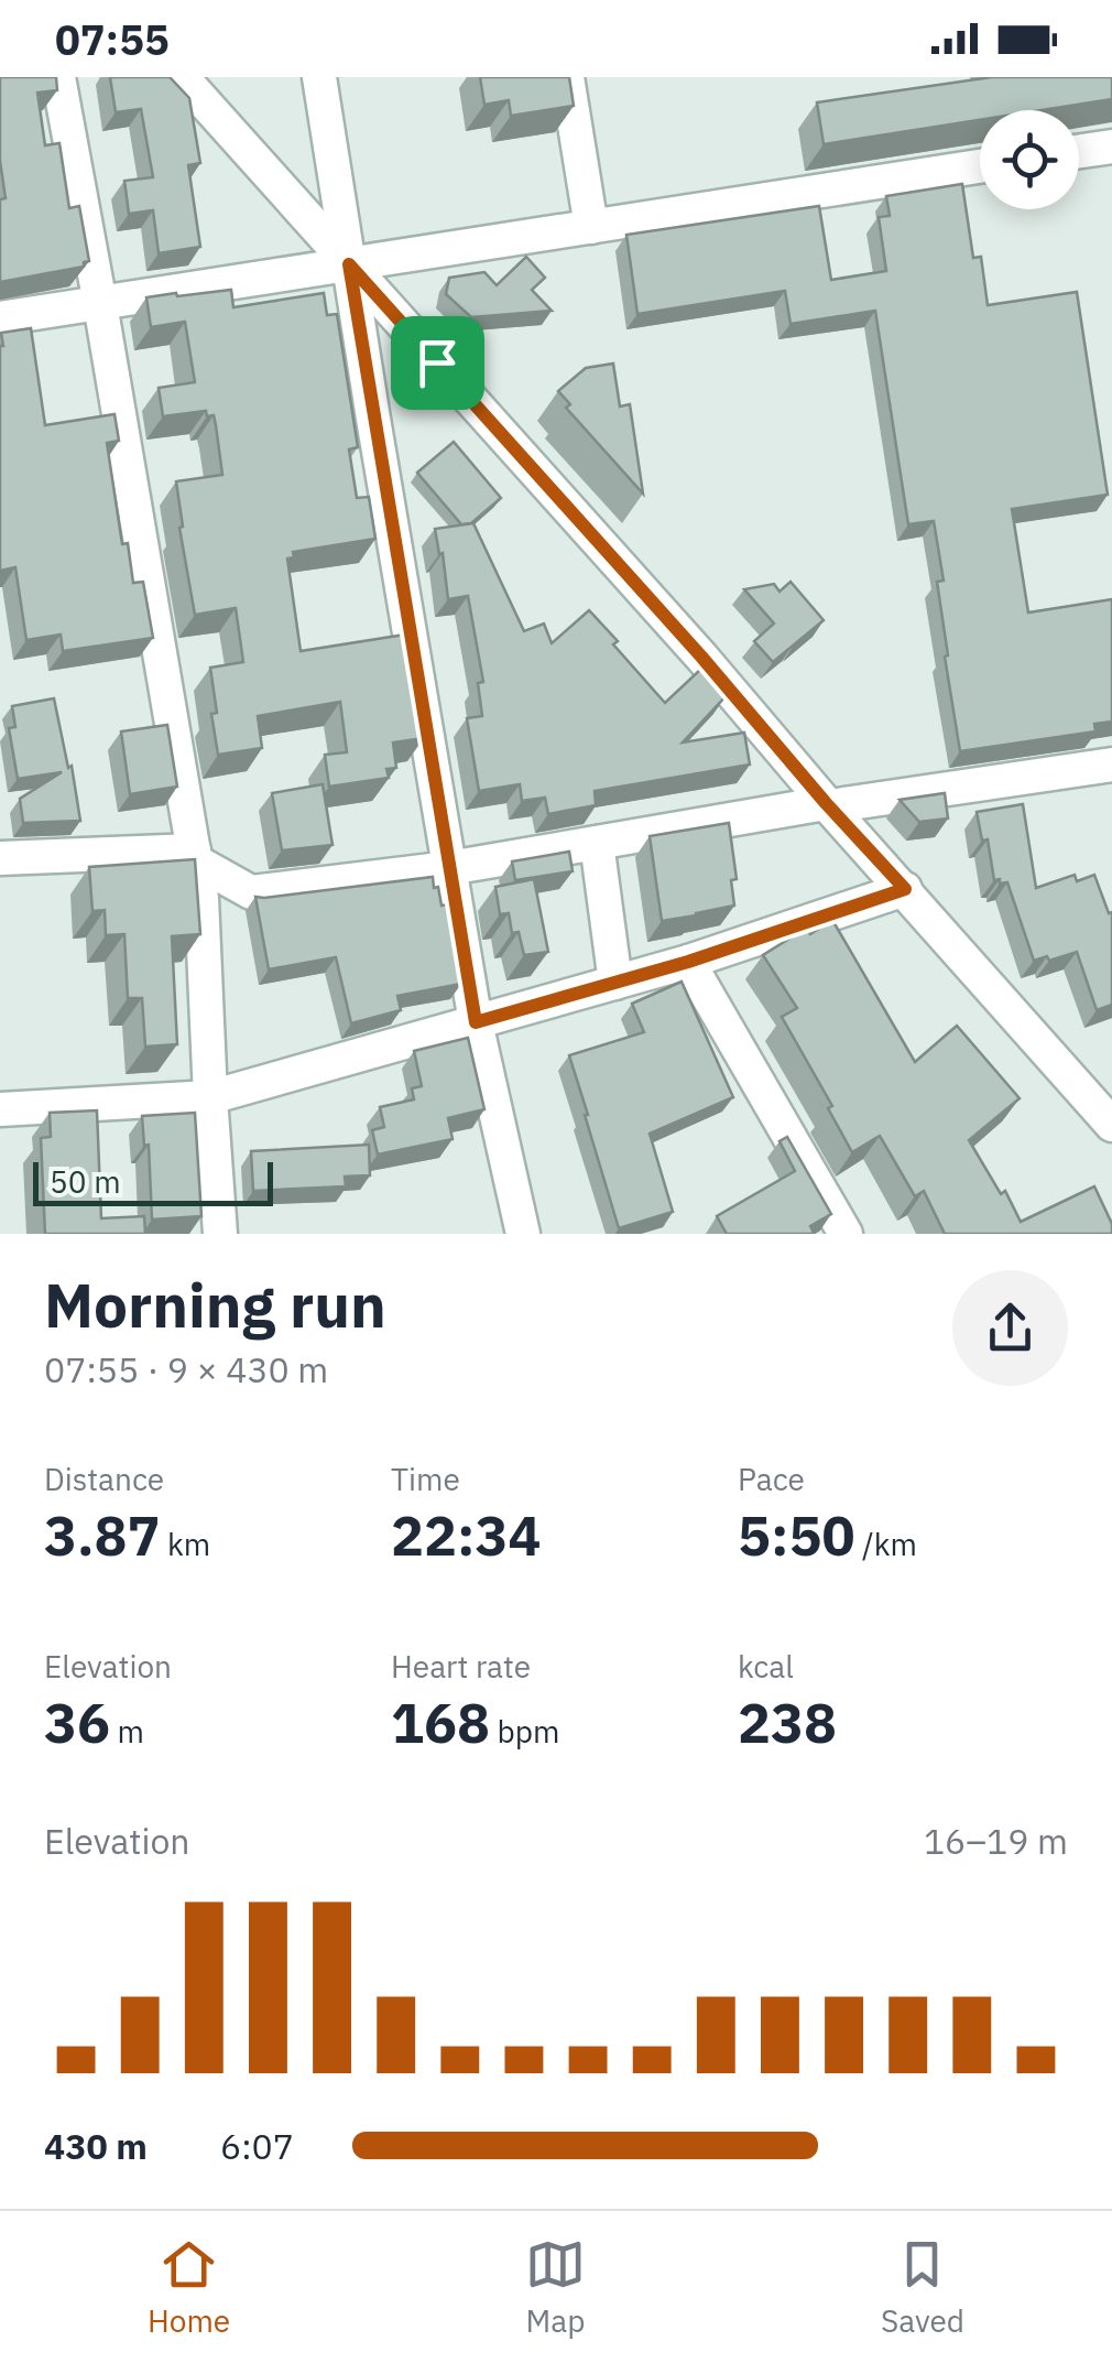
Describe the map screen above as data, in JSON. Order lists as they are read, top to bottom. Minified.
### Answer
{"scale_bar":"50 m","page":{"status":"07:55","scale":"50 m","heading":["Morning run","07:55 · 9 × 430 m"],"stats":[["Distance","3.87 km"],["Time","22:34"],["Pace","5:50 /km"],["Elevation","36 m"],["Heart rate","168 bpm"],["kcal","238"]],"chart":["Elevation","16–19 m"],"list":[{"name":"430 m","note":"6:07"}],"tabs":["Home","Map","Saved"]}}
